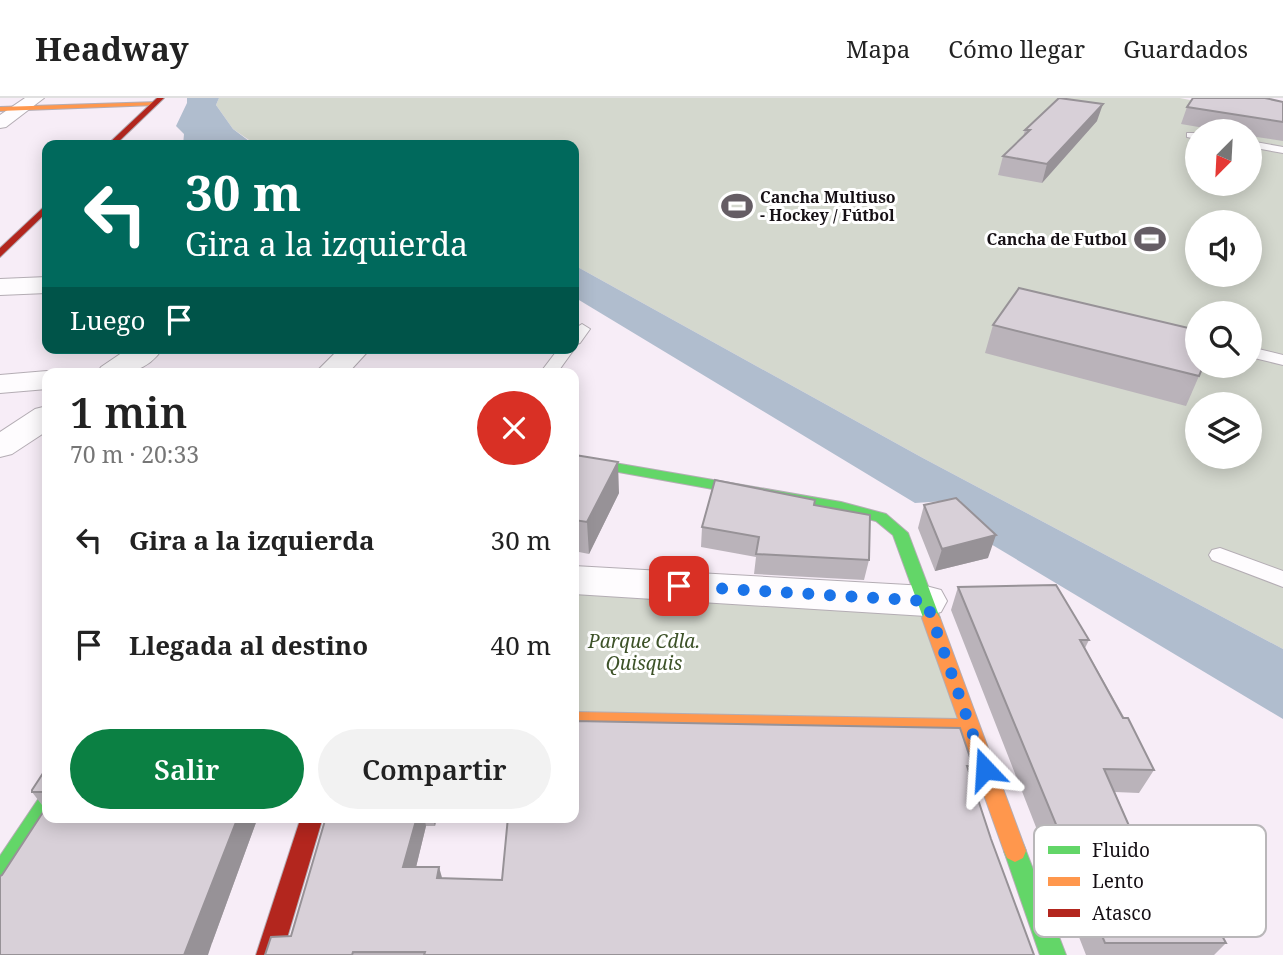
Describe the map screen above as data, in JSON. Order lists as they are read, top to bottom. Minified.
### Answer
{"parks":["Parque Cdla. Quisquis"],"places":{"sports":["Cancha Multiuso - Hockey / Fútbol","Cancha de Futbol"]},"legend":["Fluido","Lento","Atasco"],"north":"bottom left","page":{"header":"Headway","nav":["Mapa","Cómo llegar","Guardados"],"turn":["30 m","Gira a la izquierda"],"then":"Luego","heading":["1 min","70 m · 20:33"],"list":[{"name":"Gira a la izquierda","value":"30 m"},{"name":"Llegada al destino","value":"40 m"}],"buttons":["Salir","Compartir"]}}
